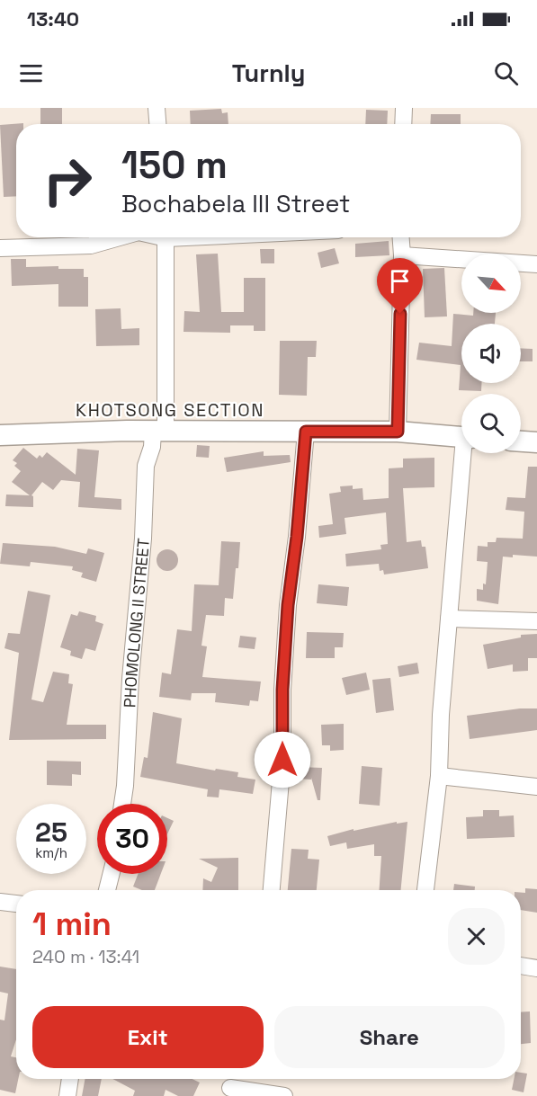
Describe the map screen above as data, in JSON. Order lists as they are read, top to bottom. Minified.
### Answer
{"streets":{"street":["PHOMOLONG II STREET"]},"districts":["KHOTSONG SECTION"],"north":"bottom right","page":{"status":"13:40","header":"Turnly","turn":["150 m","Bochabela III Street"],"speed":"25 km/h","limit":"30","heading":["1 min","240 m · 13:41"],"buttons":["Exit","Share"]}}
